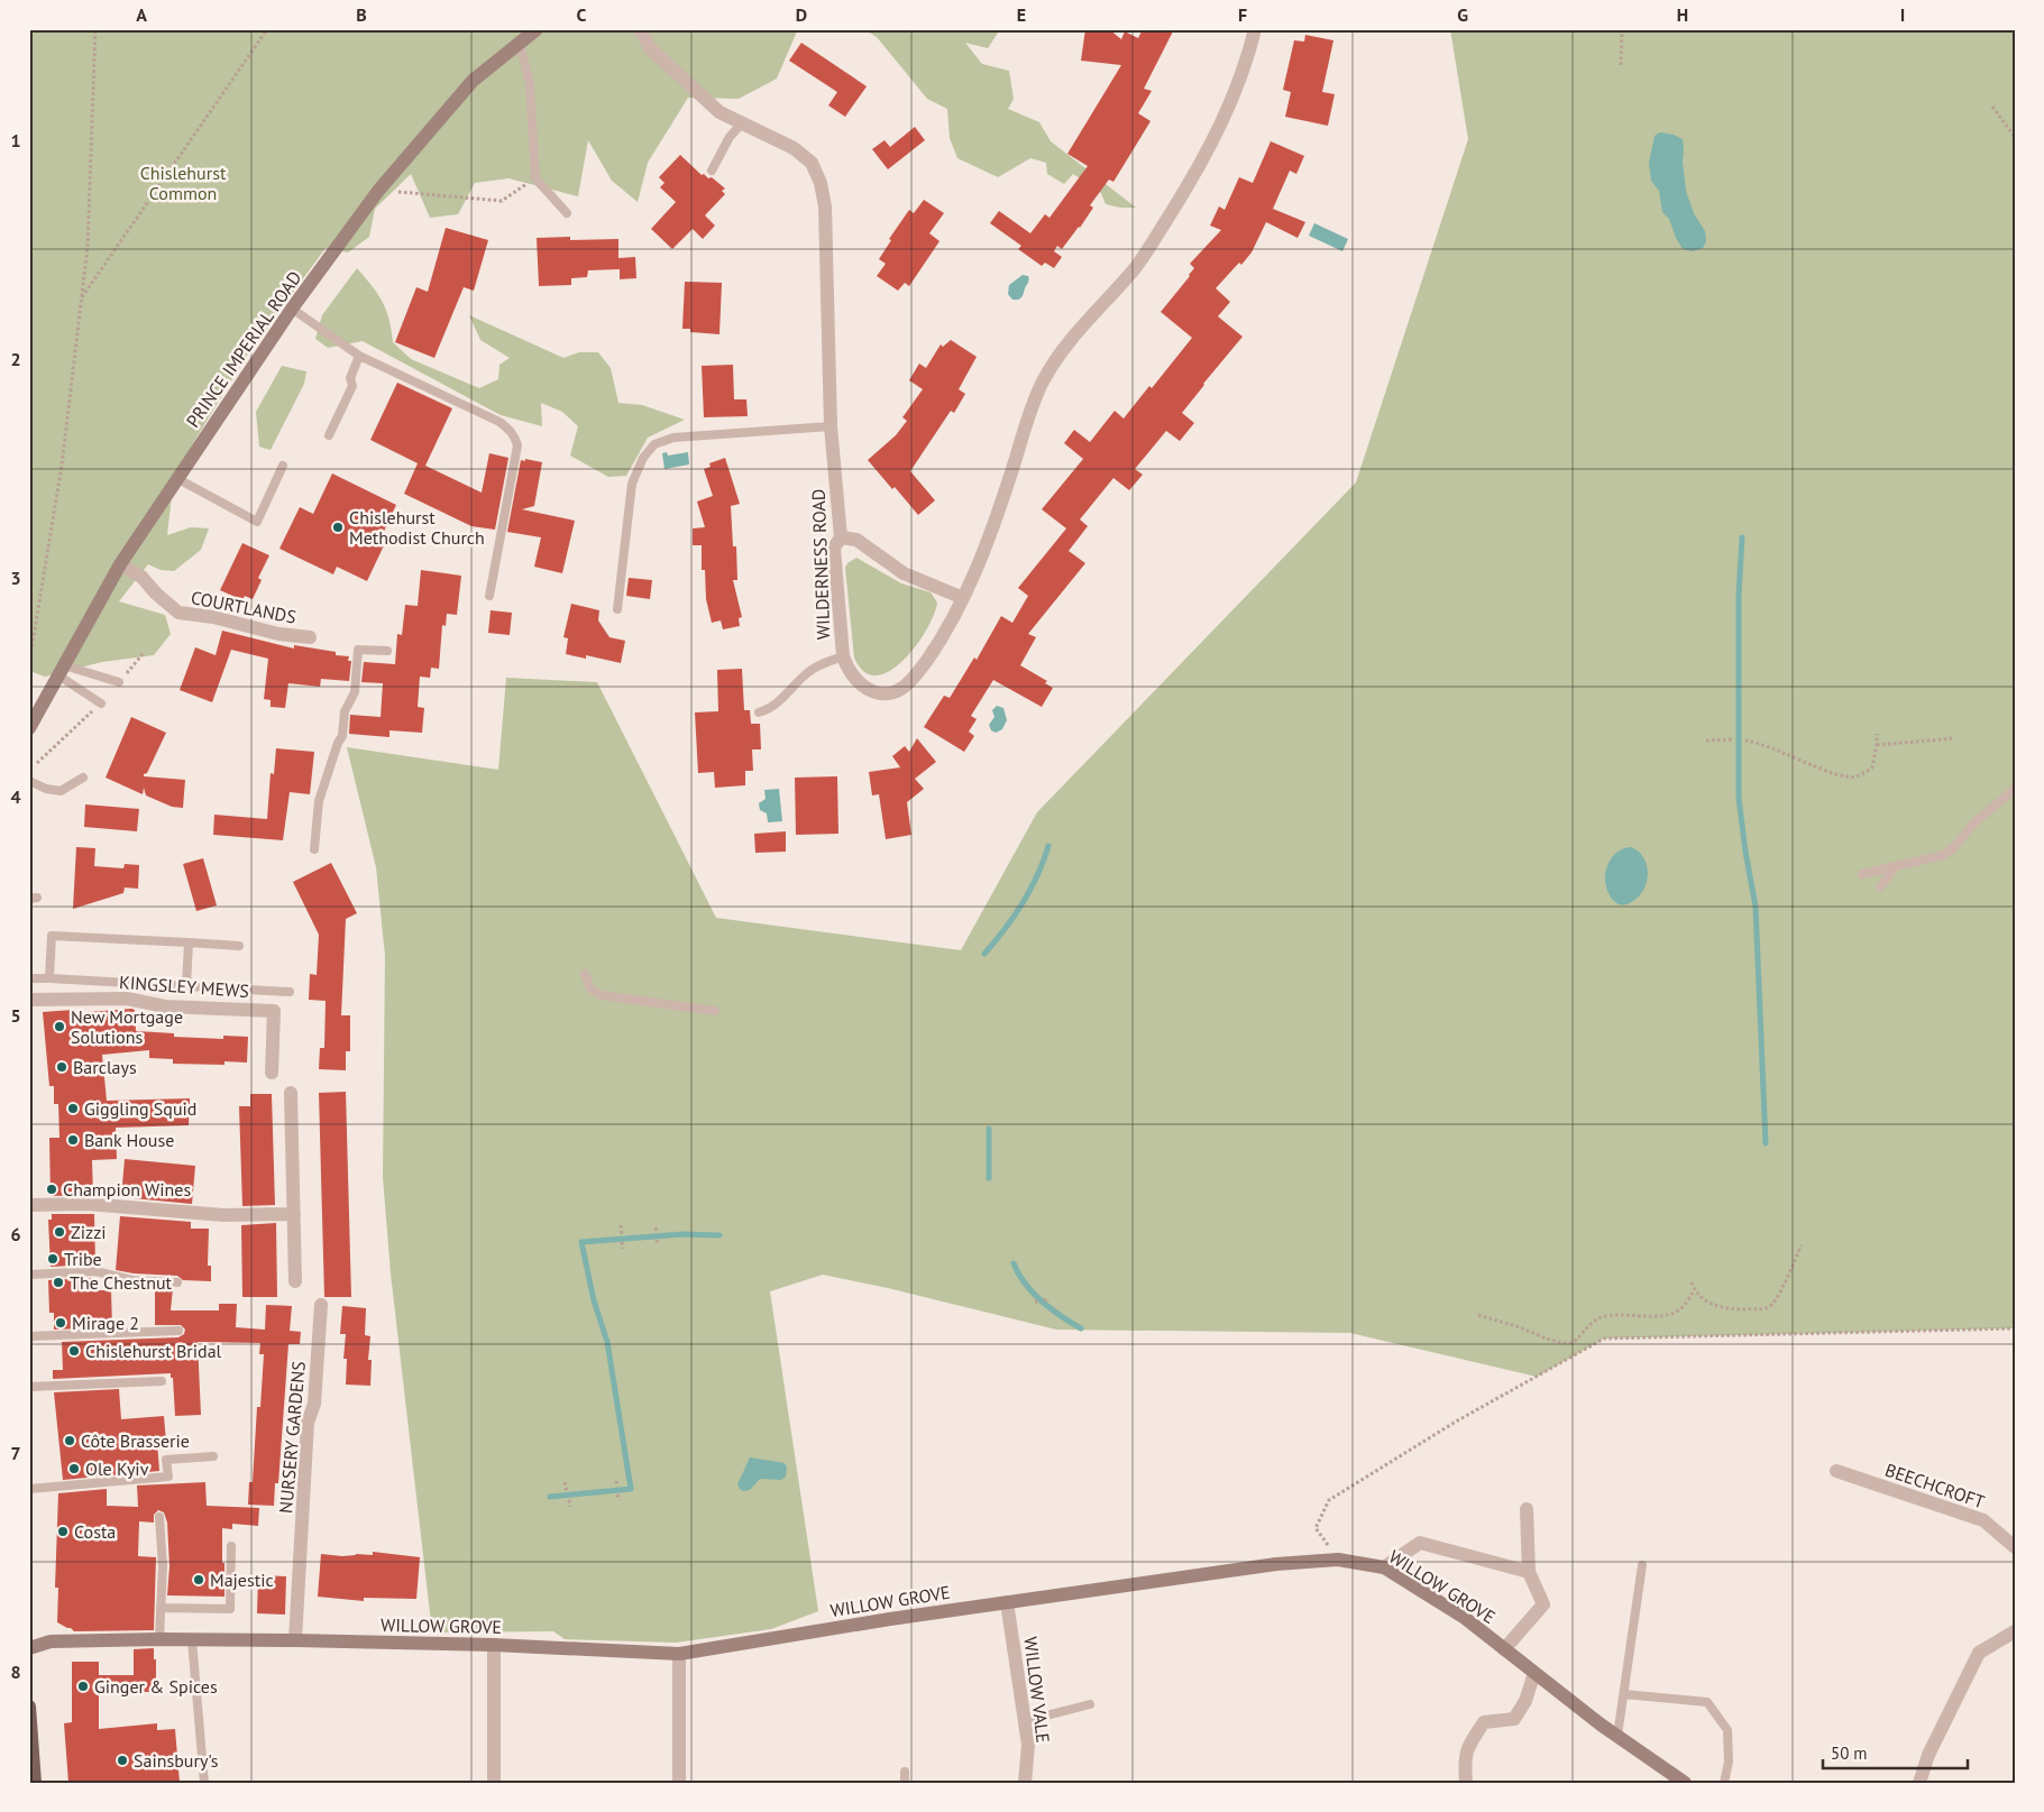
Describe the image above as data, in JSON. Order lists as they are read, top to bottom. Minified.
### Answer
{"streets":{"street":["PRINCE IMPERIAL ROAD","WILDERNESS ROAD","COURTLANDS","KINGSLEY MEWS","NURSERY GARDENS","BEECHCROFT","WILLOW GROVE","WILLOW VALE"]},"crossings":[["PRINCE IMPERIAL ROAD","COURTLANDS"],["NURSERY GARDENS","WILLOW GROVE"],["WILLOW GROVE","WILLOW VALE"]],"parks":["Chislehurst Common"],"places":["Chislehurst Methodist Church","New Mortgage Solutions","Barclays","Giggling Squid","Bank House","Champion Wines","Zizzi","Tribe","The Chestnut","Mirage 2","Chislehurst Bridal","Côte Brasserie","Ole Kyiv","Costa","Majestic","Ginger & Spices","Sainsbury's"],"scale_bar":"50 m","grid":{"columns":["A","B","C","D","E","F","G","H","I"],"rows":["1","2","3","4","5","6","7","8"]}}
